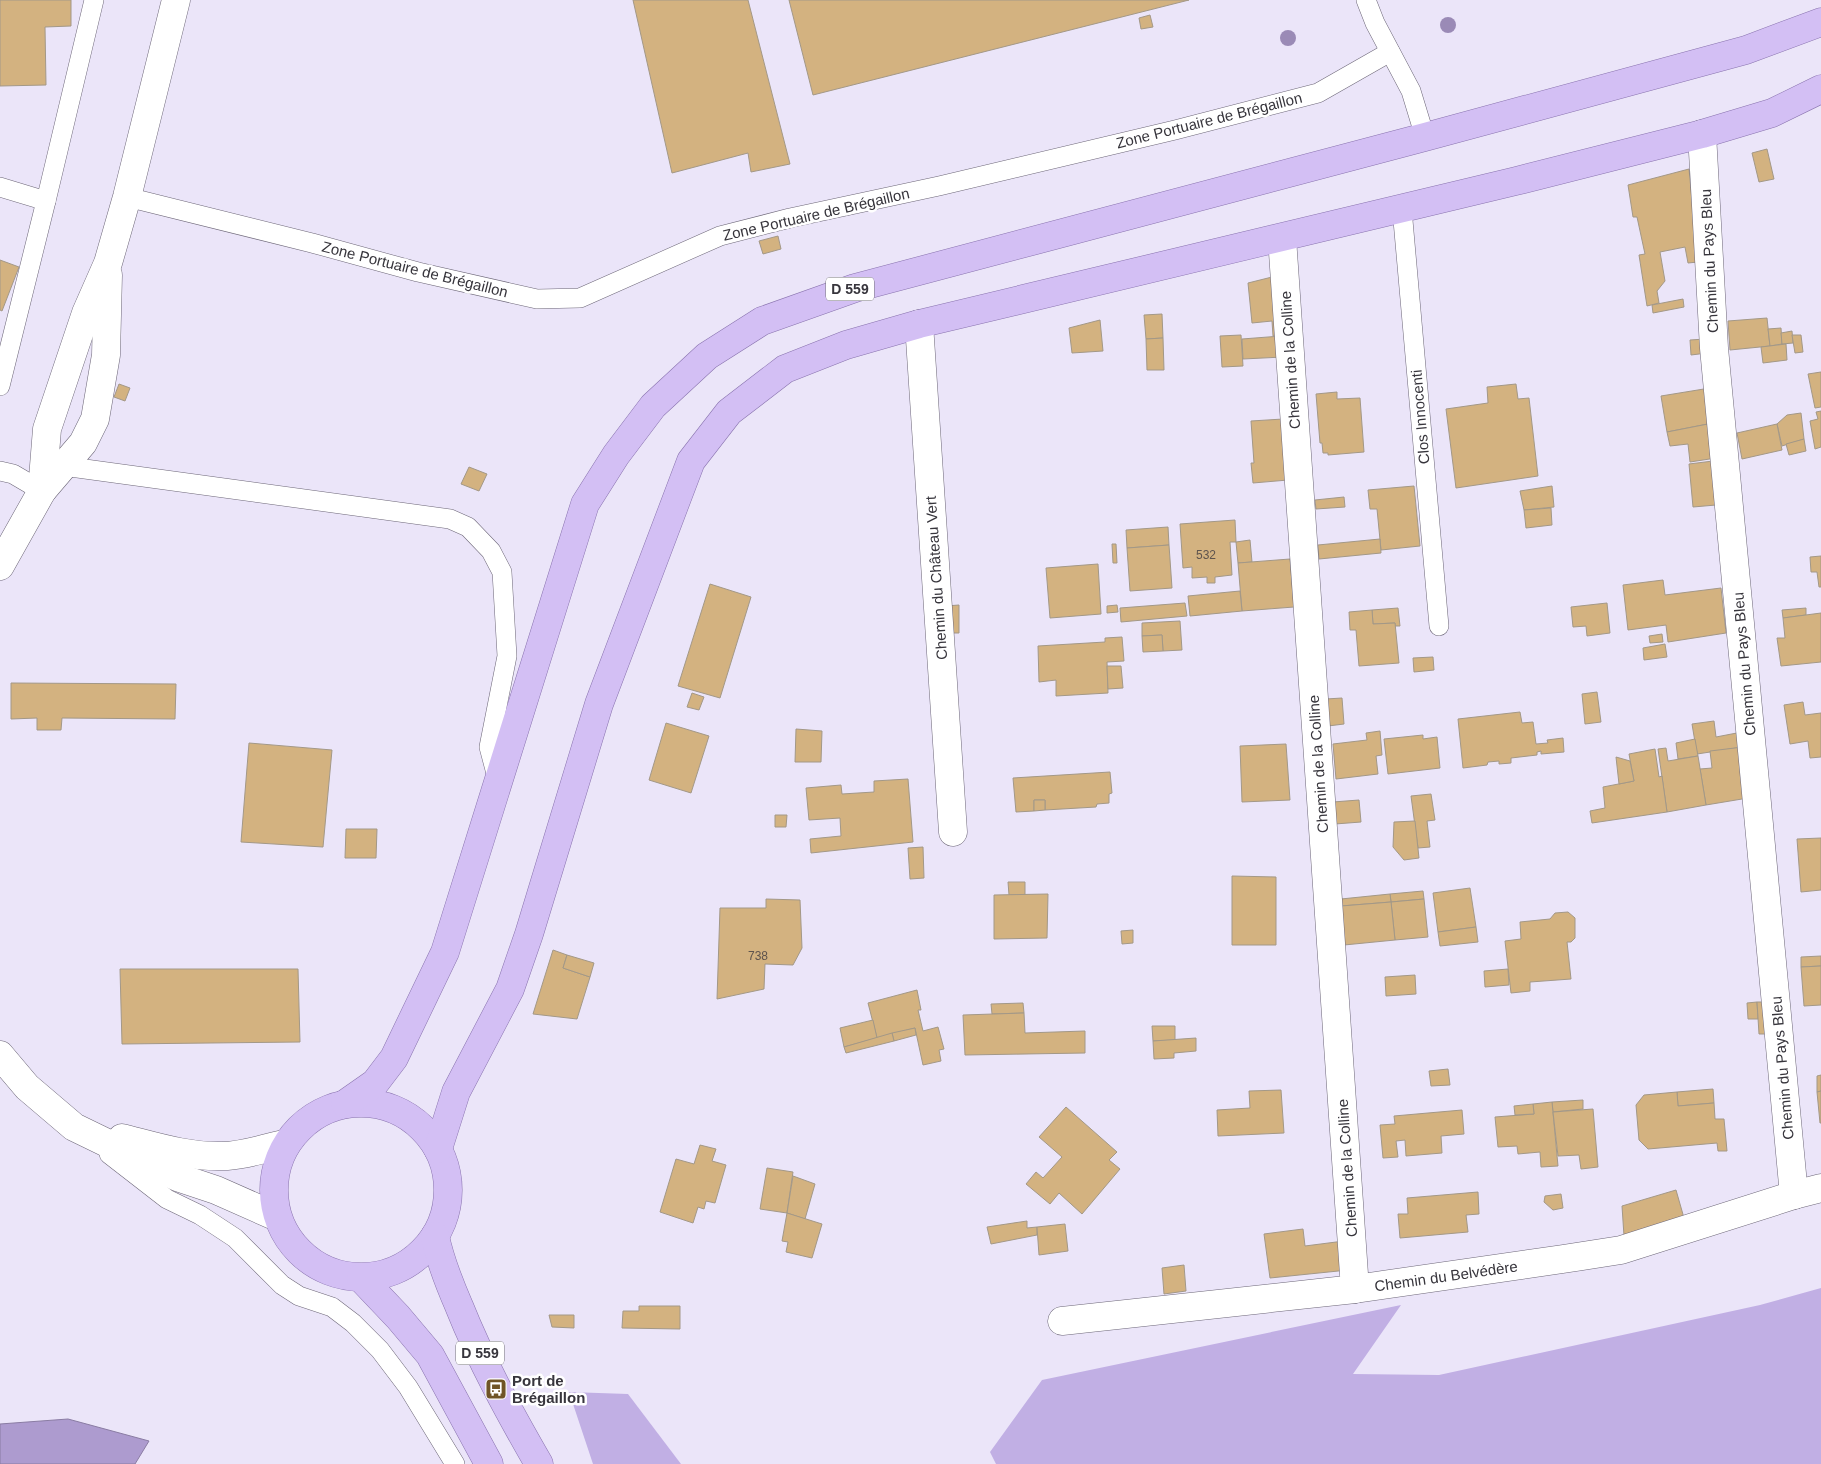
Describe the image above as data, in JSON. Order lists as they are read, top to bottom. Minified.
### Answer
{"streets":{"main road":["D 559"],"street":["Chemin du Pays Bleu","Chemin de la Colline","Chemin du Château Vert","Chemin du Belvédère"],"lane":["Zone Portuaire de Brégaillon","Clos Innocenti"]},"crossings":[["Chemin du Pays Bleu","Chemin du Belvédère"],["Chemin de la Colline","Chemin du Belvédère"]],"places":{"bus stop":["Port de Brégaillon"]},"house_numbers":["532","738"]}
